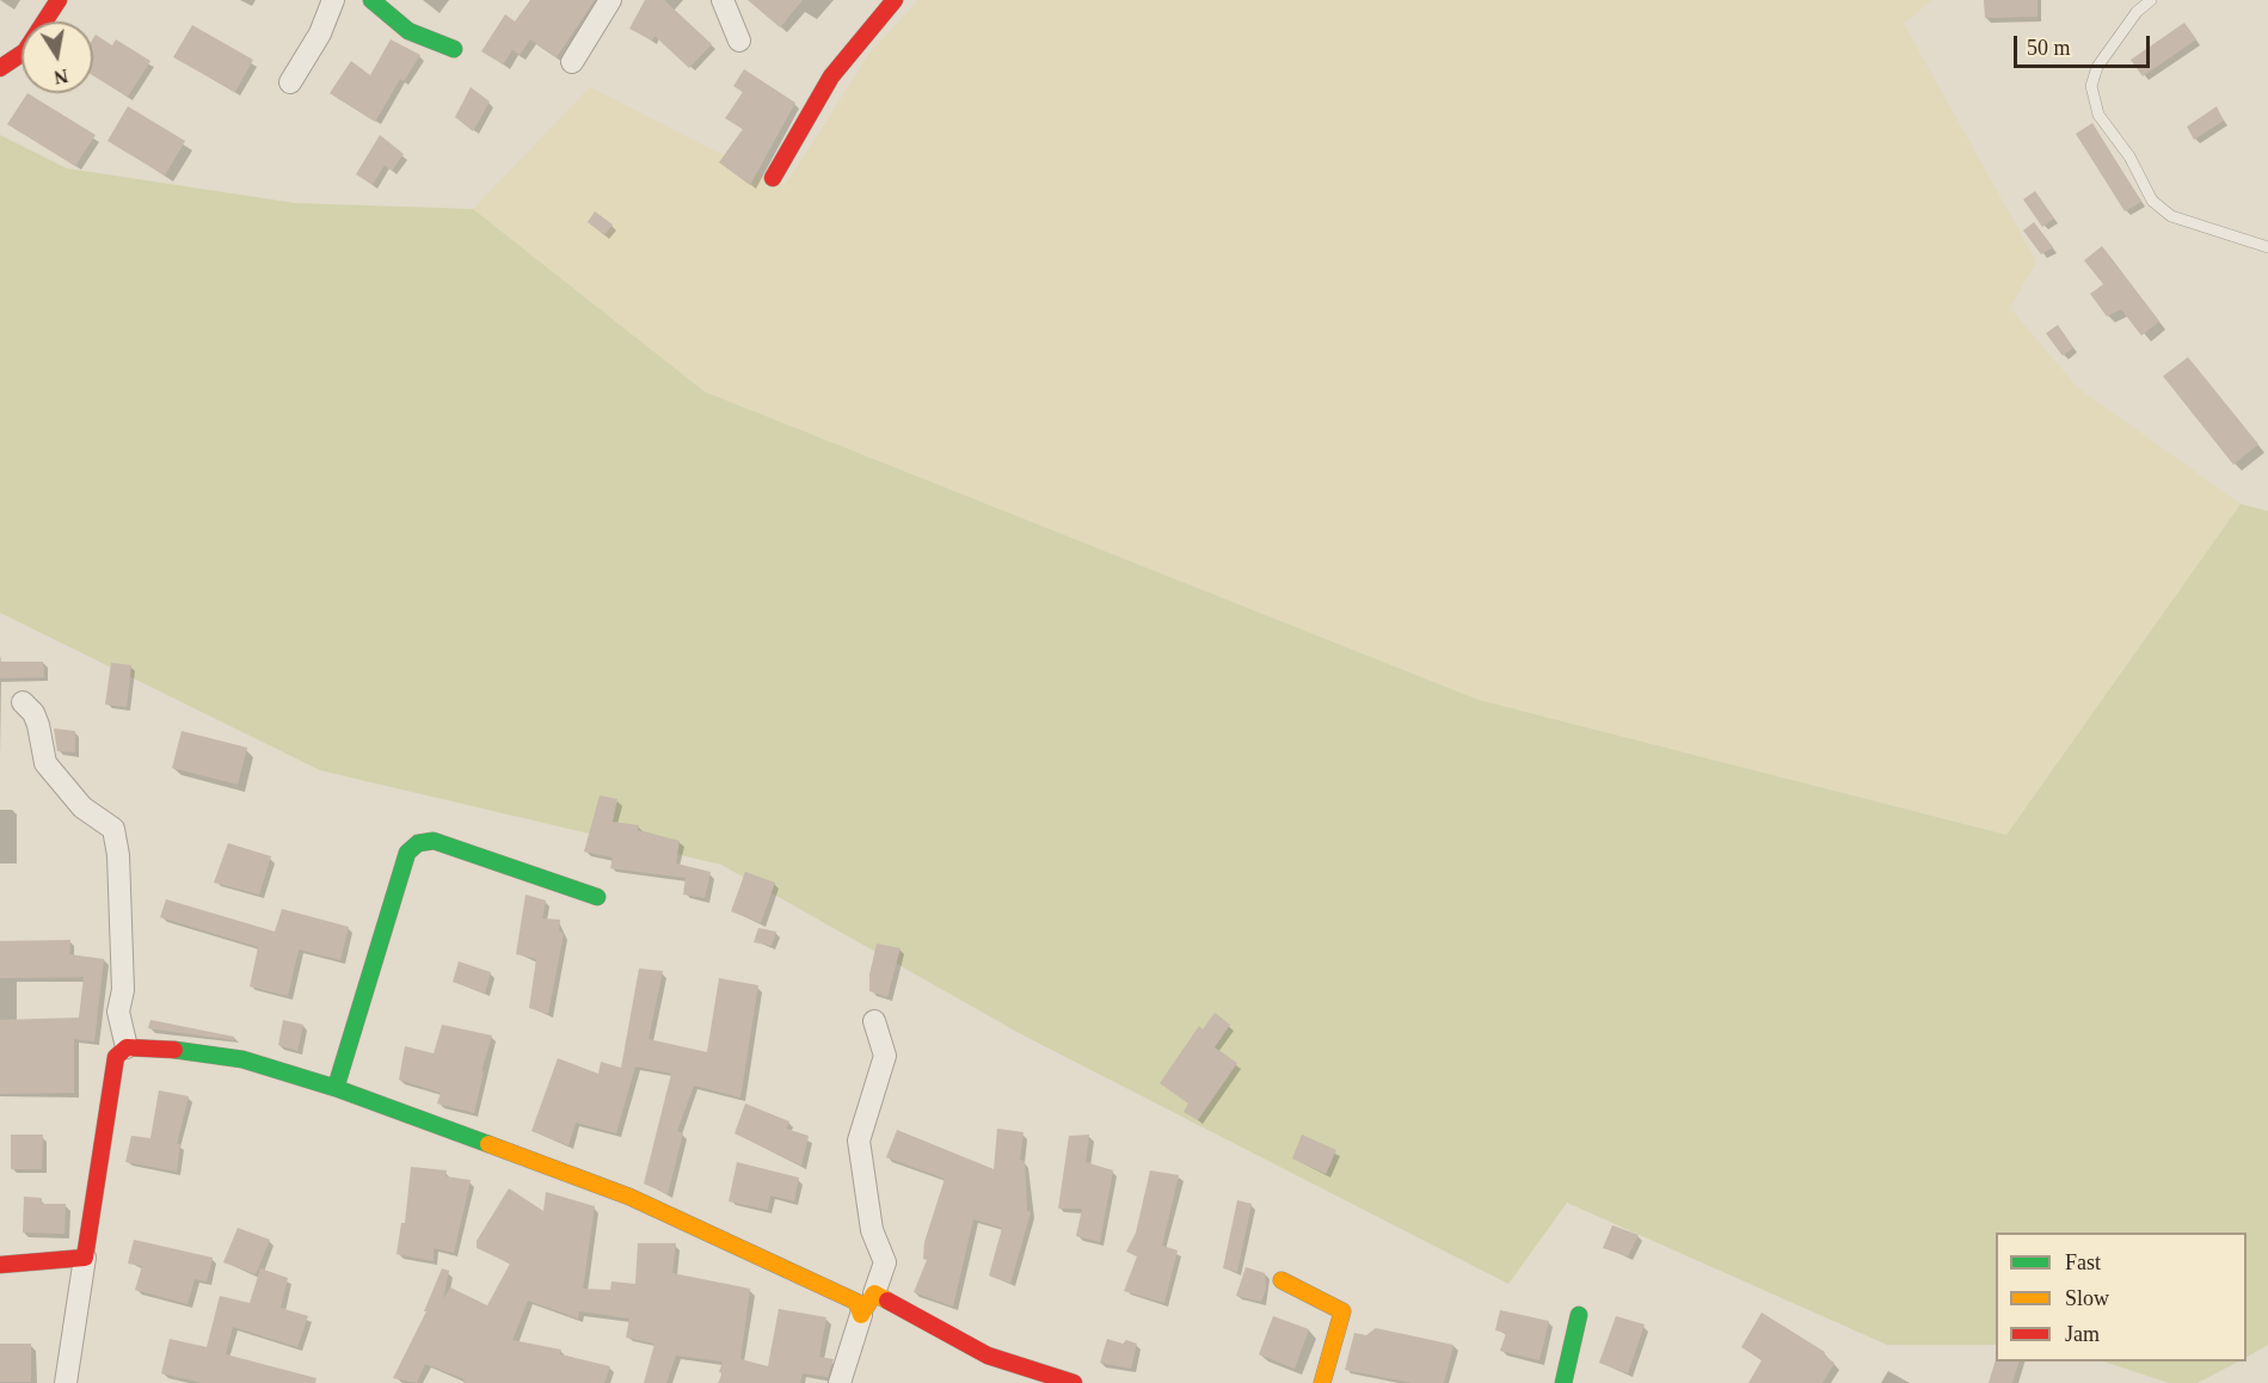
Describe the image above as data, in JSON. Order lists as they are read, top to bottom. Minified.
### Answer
{"legend":["Fast","Slow","Jam"],"scale_bar":"50 m","north":"bottom"}
